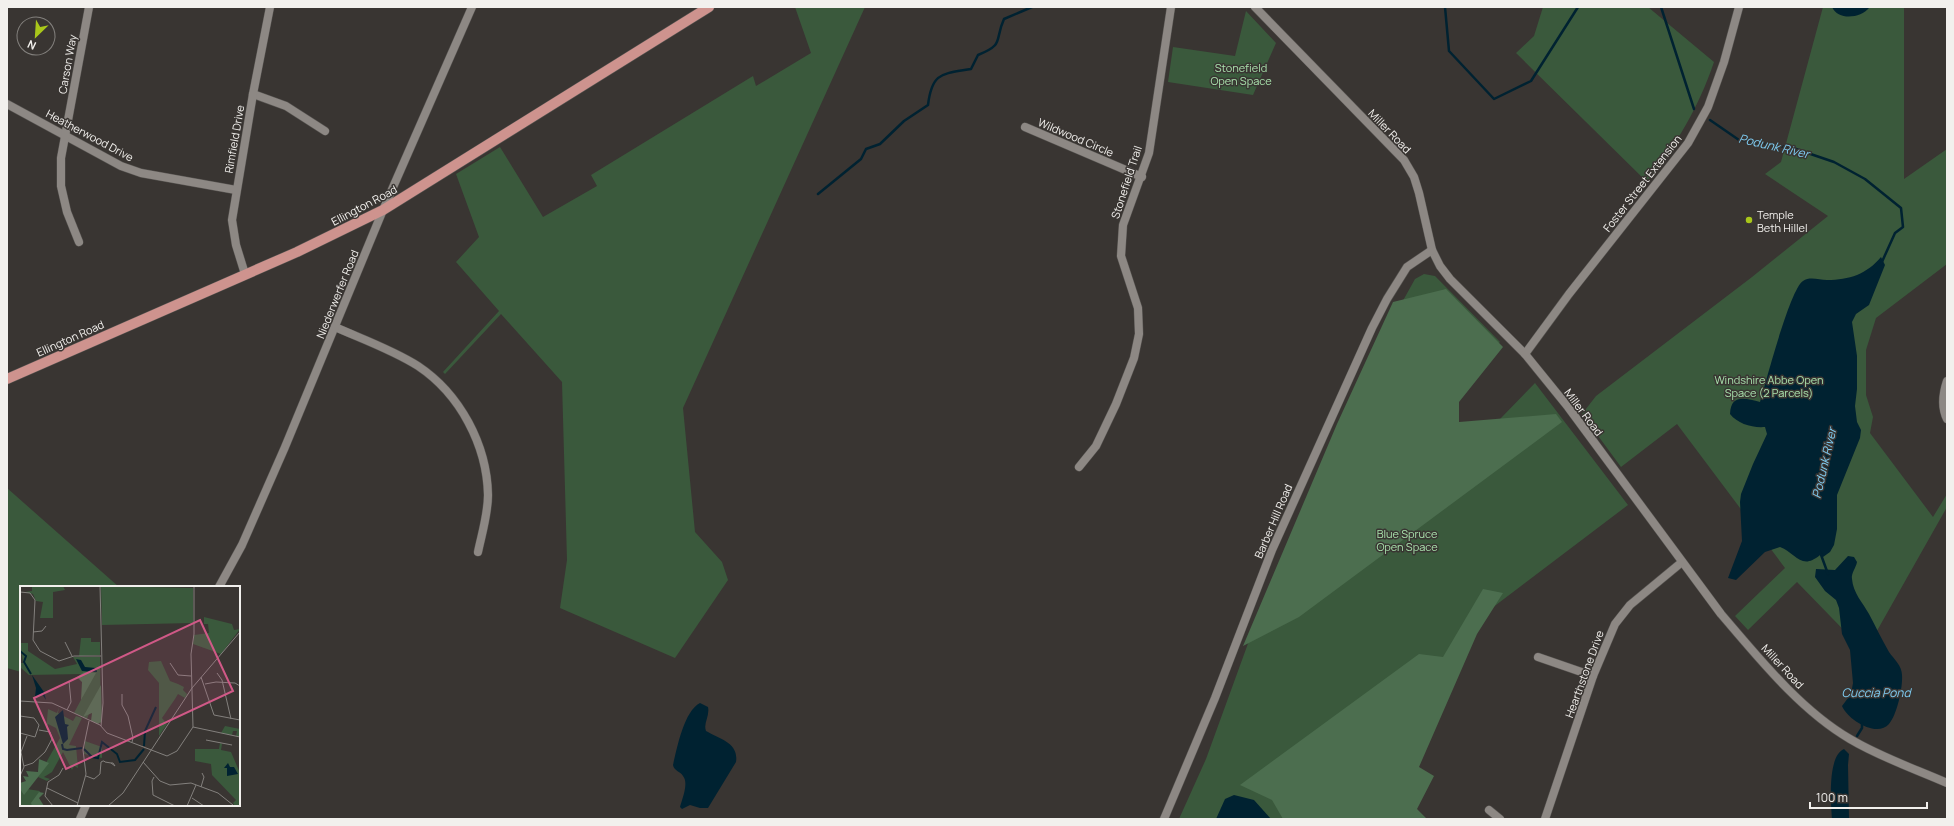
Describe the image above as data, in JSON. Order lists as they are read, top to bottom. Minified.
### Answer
{"streets":{"main road":["Ellington Road"],"street":["Carson Way","Miller Road","Heatherwood Drive","Wildwood Circle","Rimfield Drive","Stonefield Trail","Foster Street Extension","Niederwerfer Road","Barber Hill Road","Hearthstone Drive"]},"crossings":[["Carson Way","Heatherwood Drive"],["Miller Road","Foster Street Extension"],["Miller Road","Barber Hill Road"],["Miller Road","Hearthstone Drive"],["Heatherwood Drive","Rimfield Drive"],["Wildwood Circle","Stonefield Trail"],["Rimfield Drive","Ellington Road"],["Ellington Road","Niederwerfer Road"]],"water":["Podunk River","Cuccia Pond"],"parks":["Stonefield Open Space","Windshire Abbe Open Space (2 Parcels)","Blue Spruce Open Space"],"places":["Temple Beth Hillel"],"scale_bar":"100 m","north":"bottom left"}
